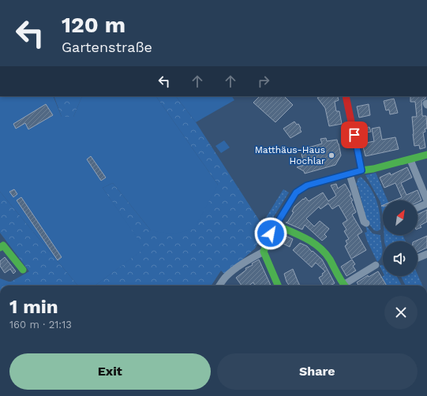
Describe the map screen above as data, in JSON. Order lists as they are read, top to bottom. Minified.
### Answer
{"places":["Matthäus-Haus Hochlar"],"north":"top right","page":{"turn":["120 m","Gartenstraße"],"heading":["1 min","160 m · 21:13"],"buttons":["Exit","Share"]}}
